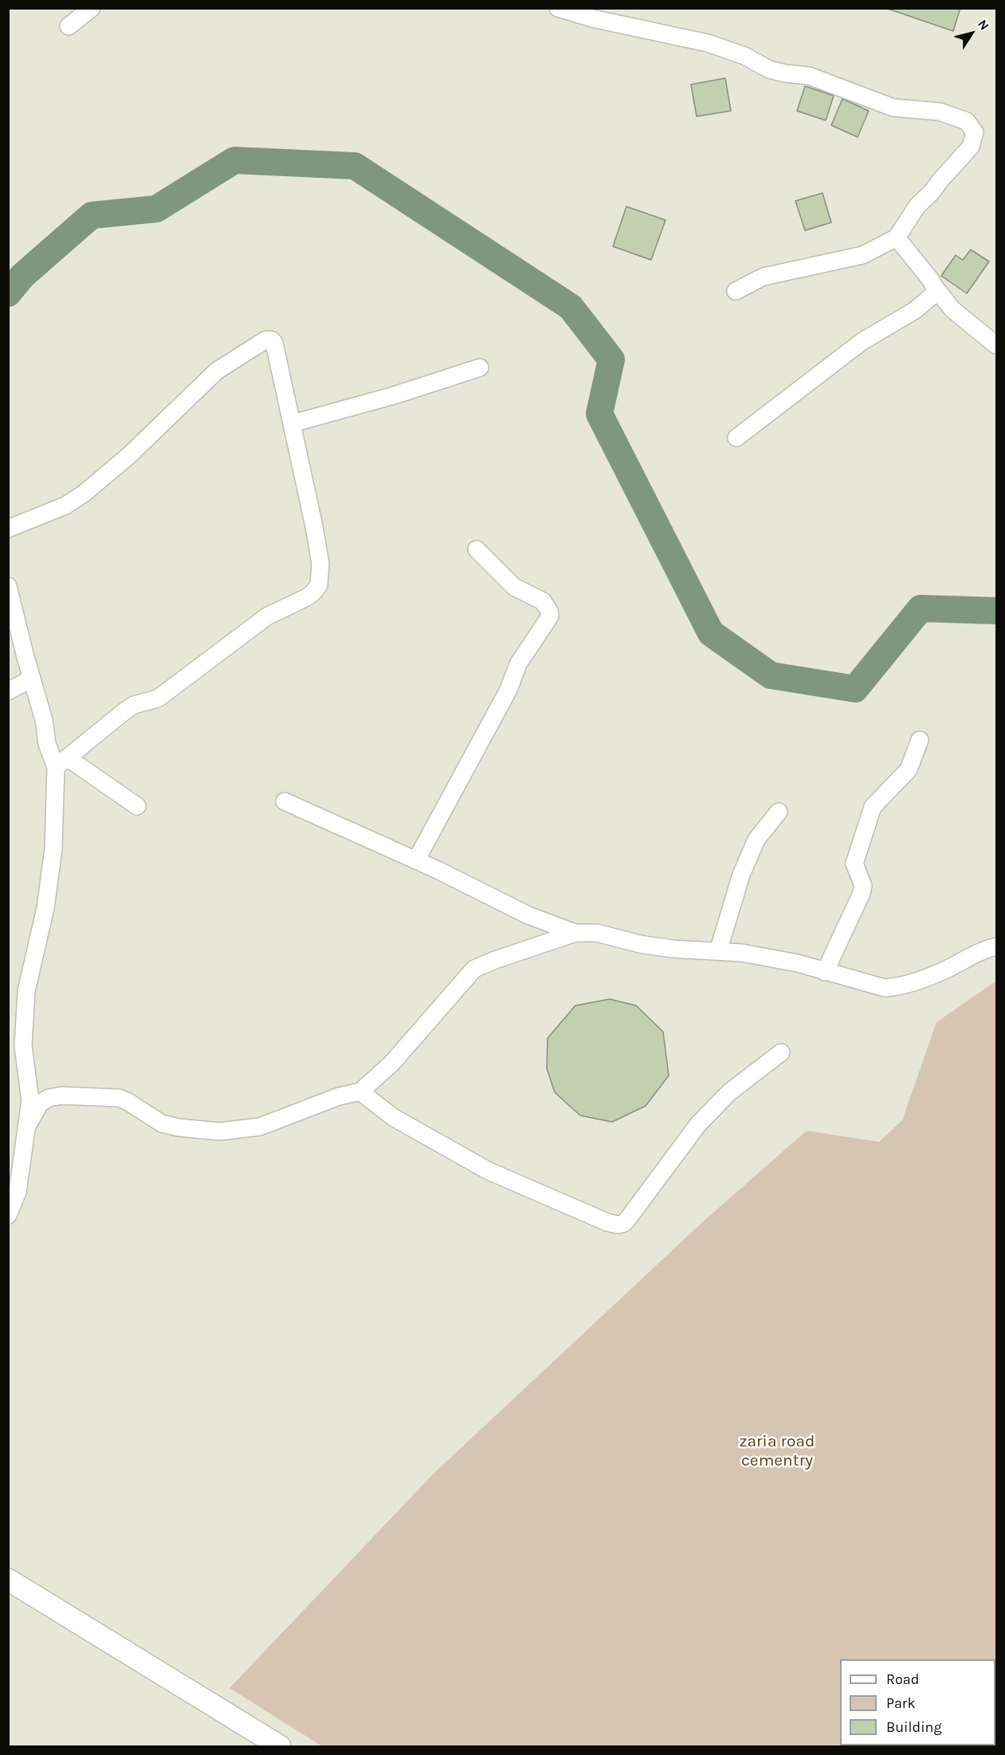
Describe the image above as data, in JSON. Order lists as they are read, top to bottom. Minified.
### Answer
{"parks":["zaria road cementry"],"legend":["Road","Park","Building"],"north":"top right"}
